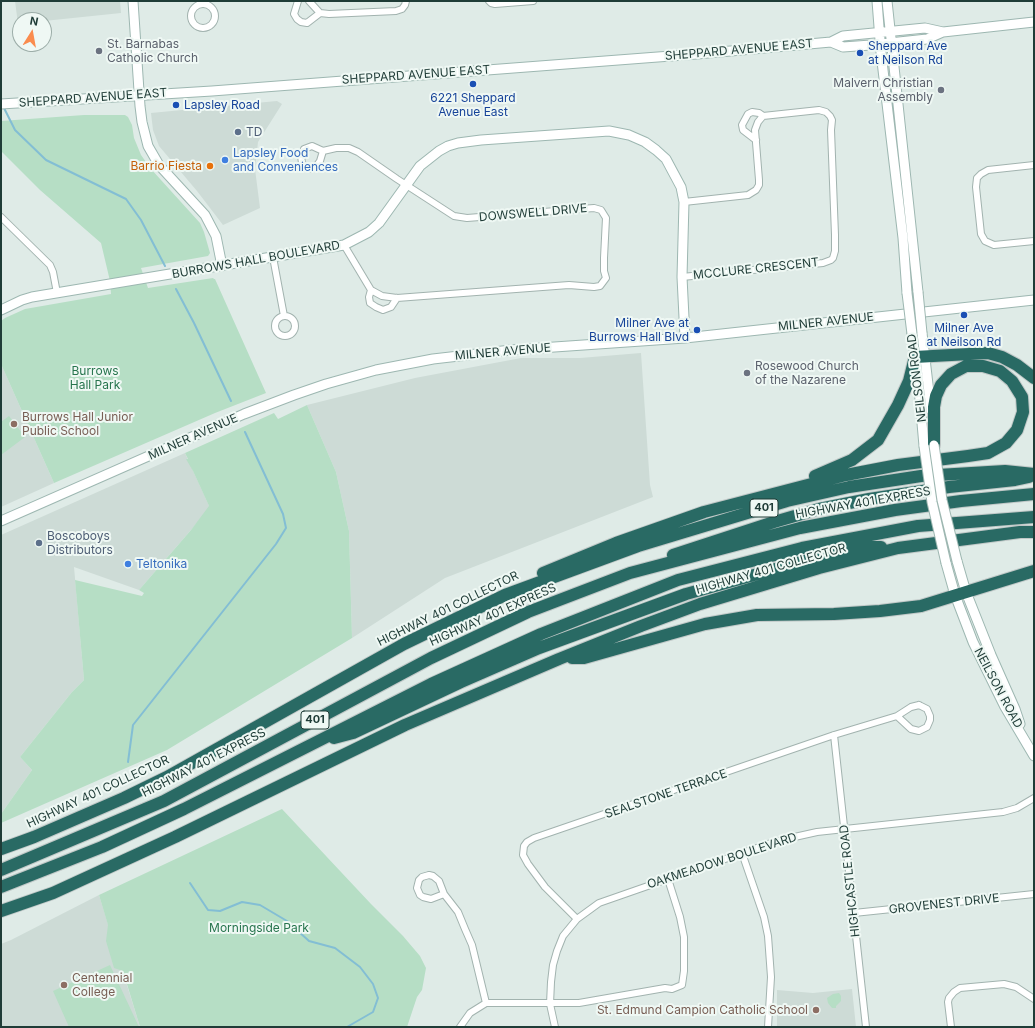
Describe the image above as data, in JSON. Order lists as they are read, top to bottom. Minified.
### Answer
{"streets":{"highway":["HIGHWAY 401 EXPRESS","401","HIGHWAY 401 COLLECTOR"],"main road":["SHEPPARD AVENUE EAST","BURROWS HALL BOULEVARD","MILNER AVENUE","NEILSON ROAD"],"street":["DOWSWELL DRIVE","MCCLURE CRESCENT","SEALSTONE TERRACE","OAKMEADOW BOULEVARD","HIGHCASTLE ROAD","GROVENEST DRIVE"]},"crossings":[["SHEPPARD AVENUE EAST","NEILSON ROAD"],["DOWSWELL DRIVE","BURROWS HALL BOULEVARD"],["BURROWS HALL BOULEVARD","MCCLURE CRESCENT"],["BURROWS HALL BOULEVARD","MILNER AVENUE"],["SEALSTONE TERRACE","OAKMEADOW BOULEVARD"],["SEALSTONE TERRACE","HIGHCASTLE ROAD"],["OAKMEADOW BOULEVARD","HIGHCASTLE ROAD"],["HIGHCASTLE ROAD","GROVENEST DRIVE"]],"parks":["Burrows Hall Park","Morningside Park"],"places":["St. Barnabas Catholic Church","Sheppard Ave at Neilson Rd","6221 Sheppard Avenue East","Malvern Christian Assembly","Lapsley Road","TD","Lapsley Food and Conveniences","Barrio Fiesta","Milner Ave at Neilson Rd","Milner Ave at Burrows Hall Blvd","Rosewood Church of the Nazarene","Burrows Hall Junior Public School","Boscoboys Distributors","Teltonika","Centennial College","St. Edmund Campion Catholic School"],"north":"top"}
